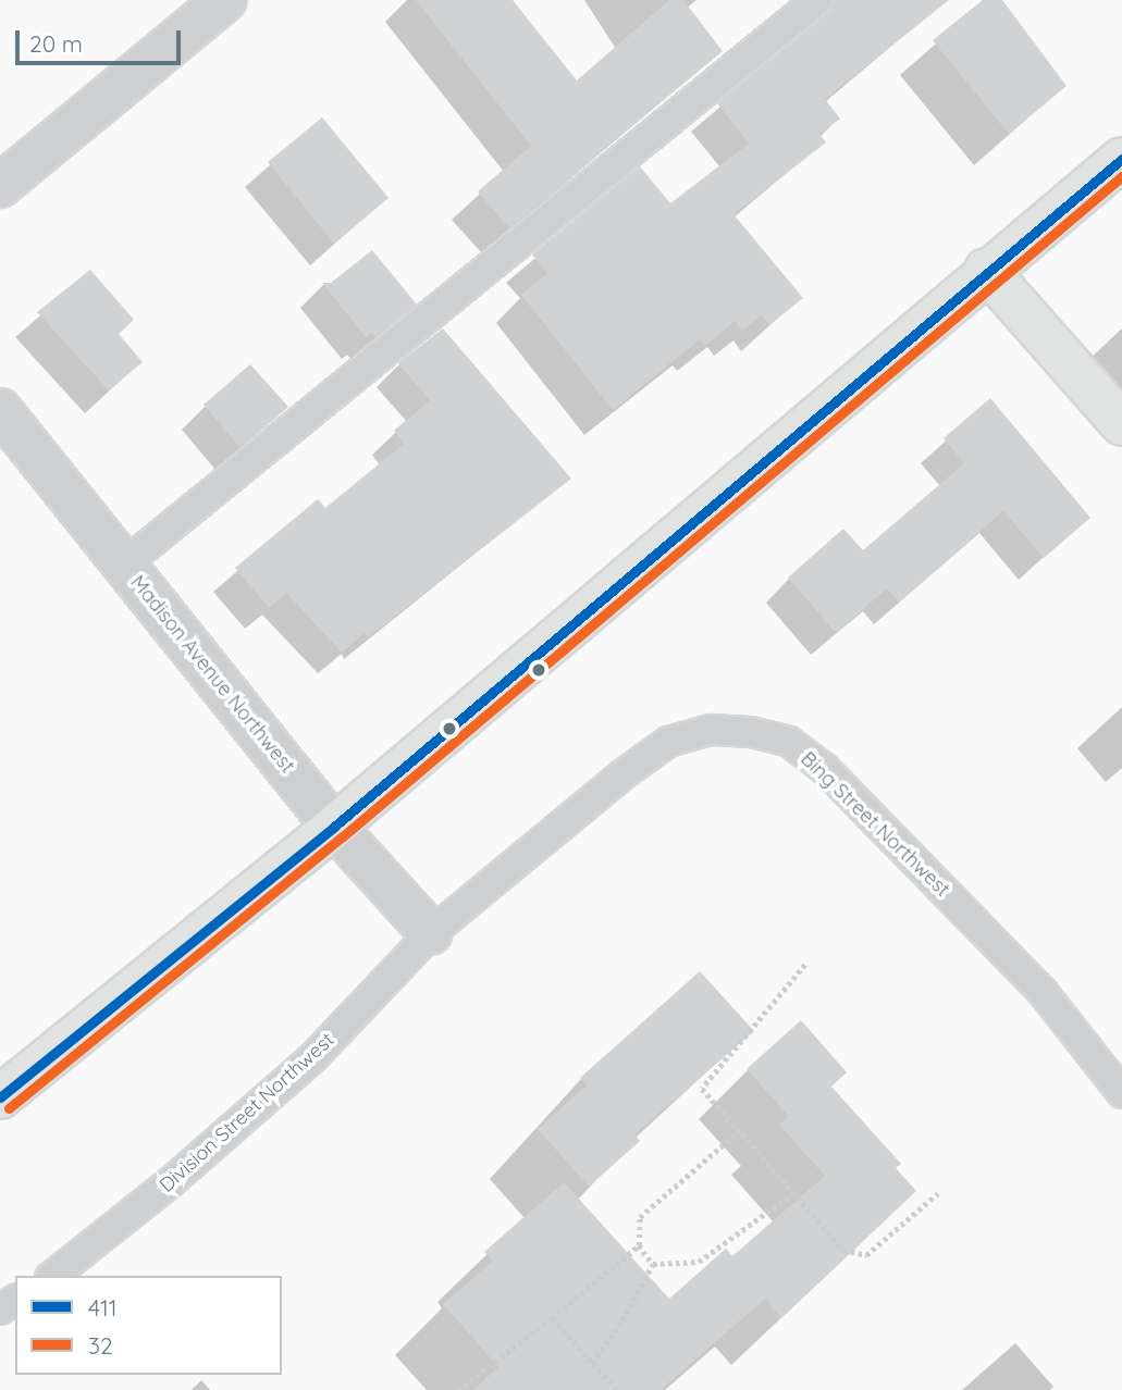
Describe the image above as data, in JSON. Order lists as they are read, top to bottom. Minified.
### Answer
{"streets":{"street":["Madison Avenue Northwest"],"lane":["Bing Street Northwest","Division Street Northwest"]},"crossings":[["Madison Avenue Northwest","Bing Street Northwest"],["Madison Avenue Northwest","Division Street Northwest"],["Bing Street Northwest","Division Street Northwest"]],"lines":["transit line 411","transit line 32"],"legend":["411","32"],"scale_bar":"20 m"}
